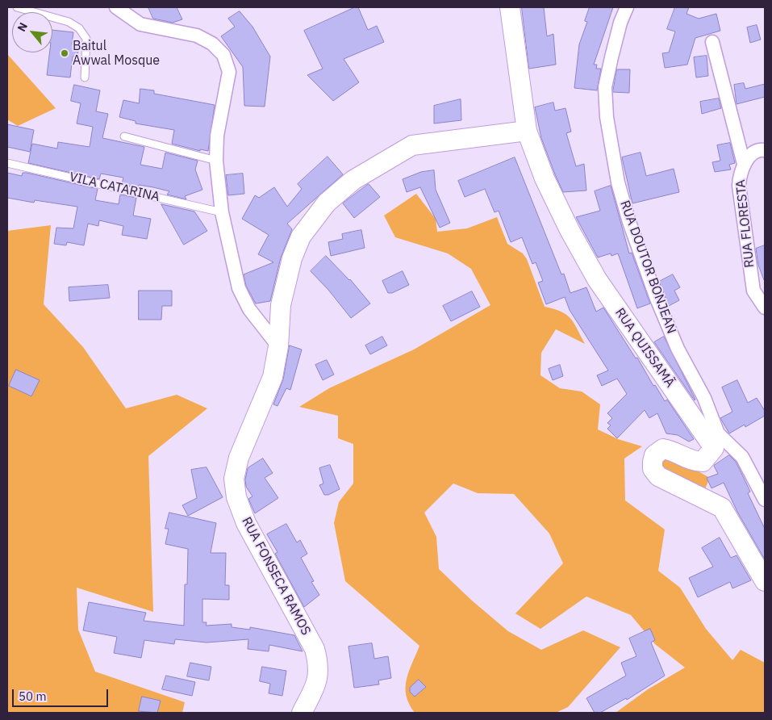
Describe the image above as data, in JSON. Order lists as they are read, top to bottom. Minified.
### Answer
{"streets":{"street":["RUA FLORESTA","RUA DOUTOR BONJEAN","RUA QUISSAMÃ","RUA FONSECA RAMOS"],"lane":["VILA CATARINA"]},"crossings":[["RUA DOUTOR BONJEAN","RUA QUISSAMÃ"],["RUA QUISSAMÃ","RUA FONSECA RAMOS"]],"places":["Baitul Awwal Mosque"],"scale_bar":"50 m","north":"top left"}
